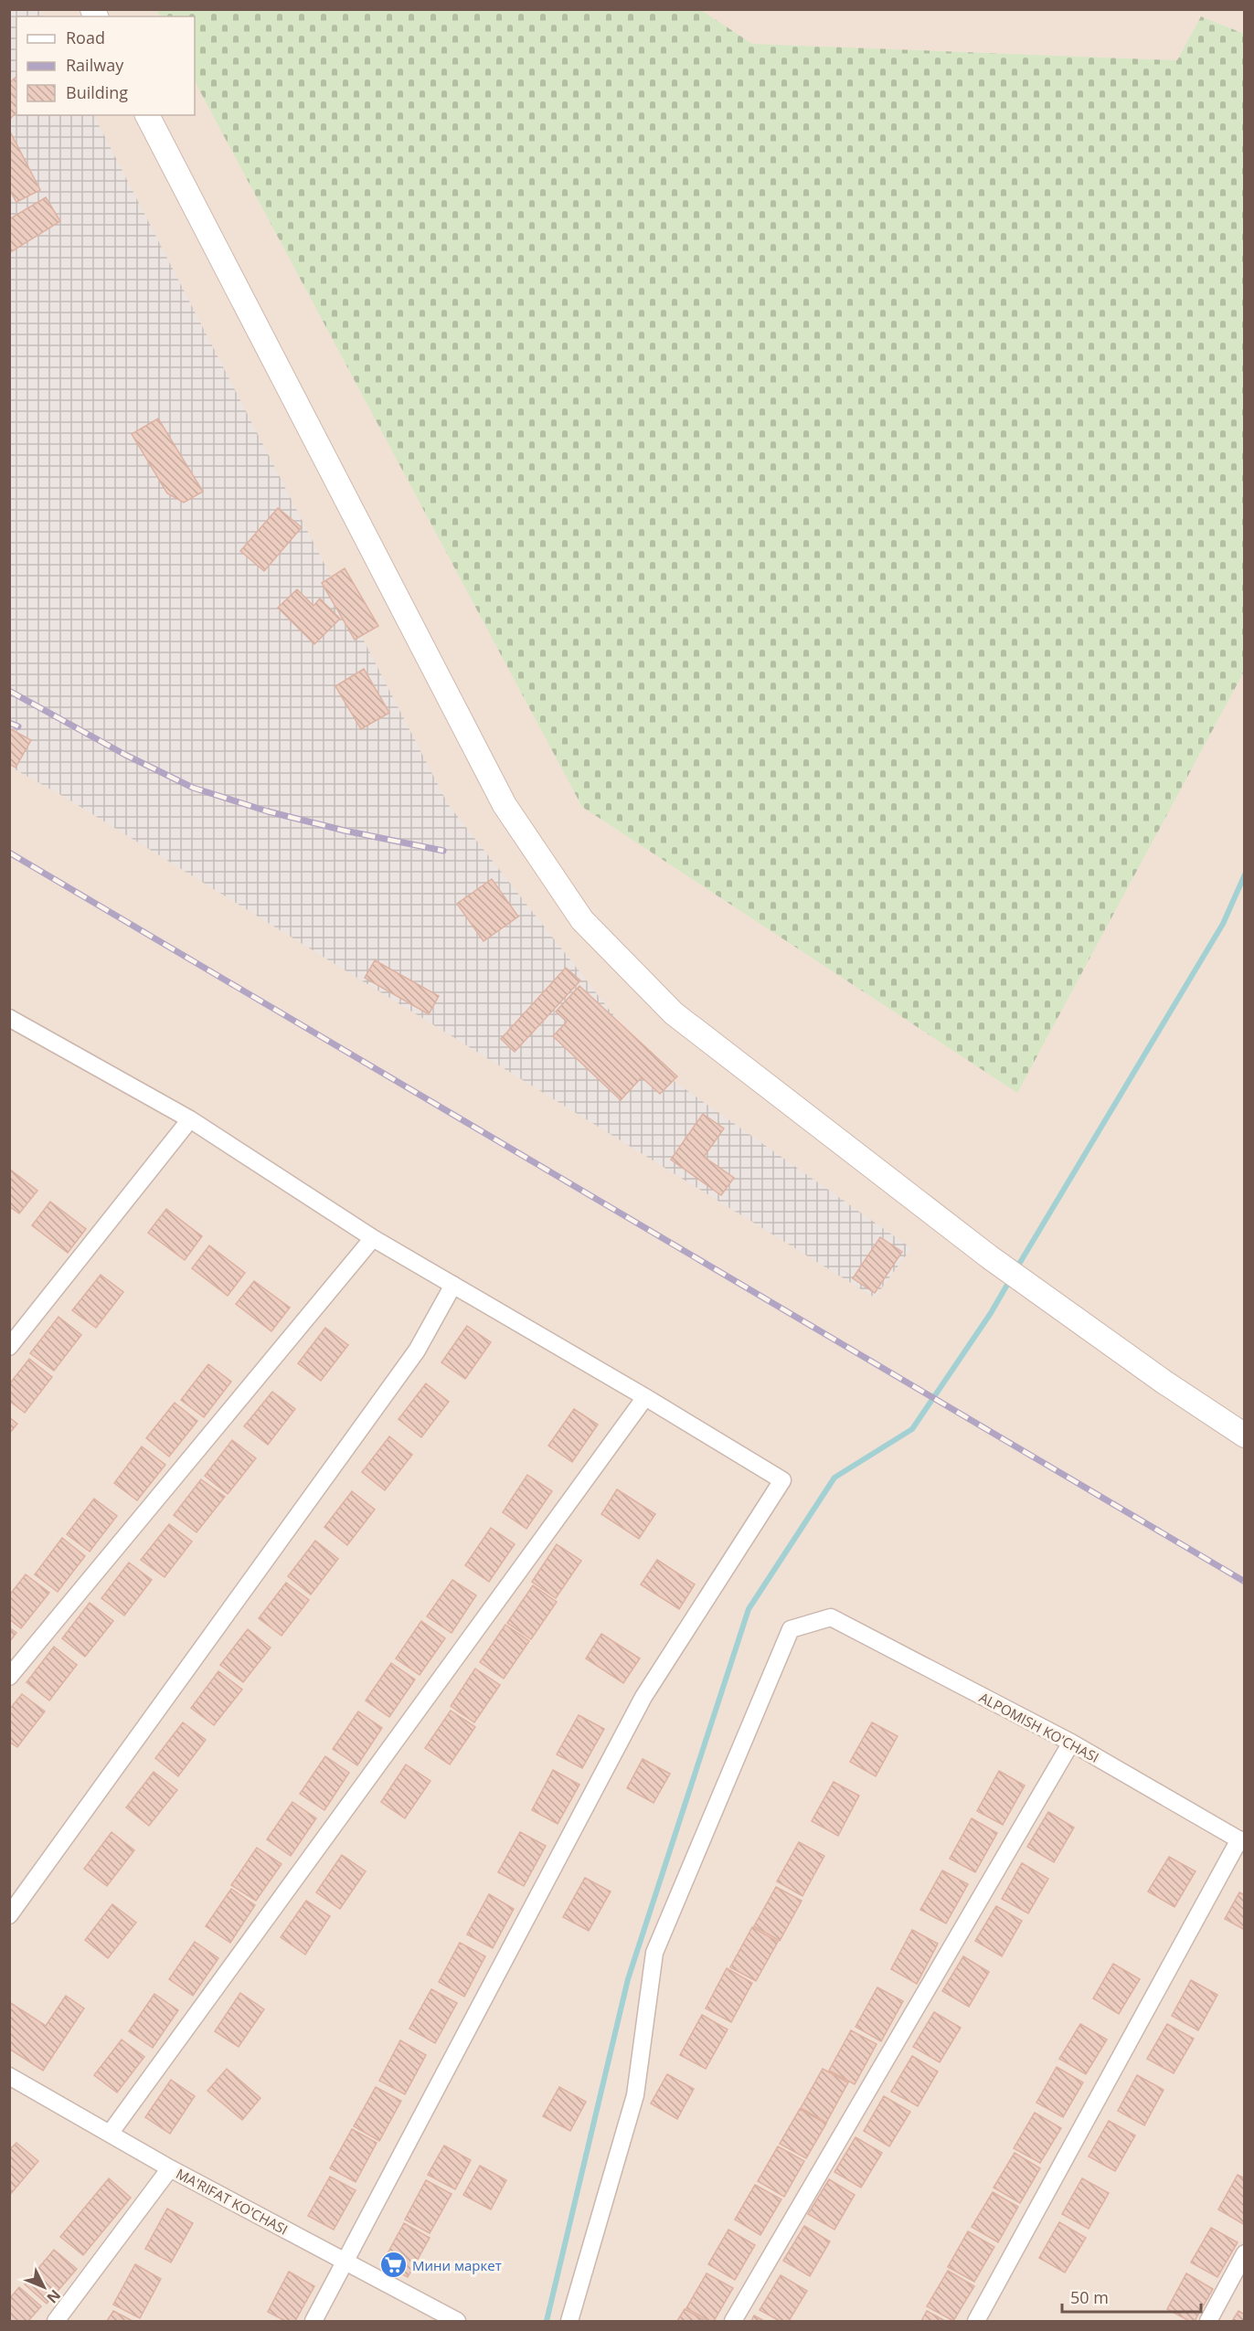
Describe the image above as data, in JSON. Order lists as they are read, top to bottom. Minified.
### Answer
{"streets":{"street":["ALPOMISH KO'CHASI","MA'RIFAT KO'CHASI"]},"places":{"supermarket":["Мини маркет"]},"legend":["Road","Railway","Building"],"scale_bar":"50 m","north":"bottom right"}
